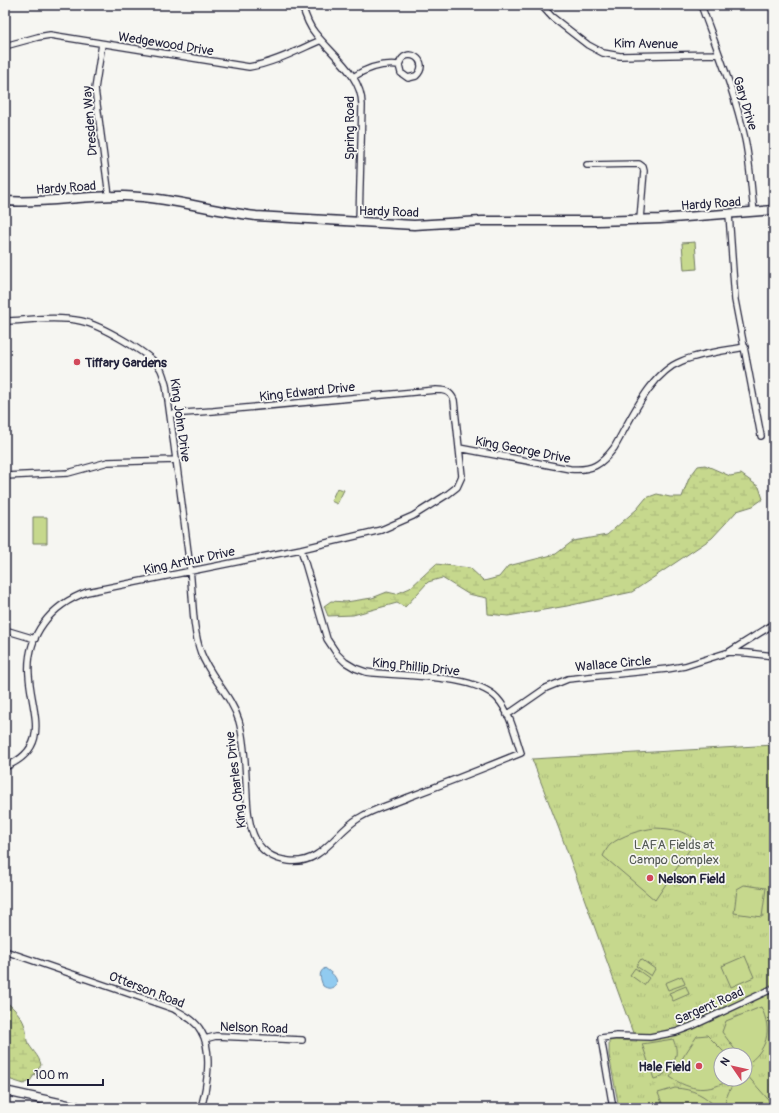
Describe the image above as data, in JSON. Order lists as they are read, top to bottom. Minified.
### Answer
{"streets":{"street":["Wedgewood Drive","Kim Avenue","Gary Drive","Dresden Way","Spring Road","Hardy Road","King Edward Drive","King John Drive","King George Drive","King Arthur Drive","Wallace Circle","King Phillip Drive","King Charles Drive","Otterson Road","Sargent Road","Nelson Road"]},"crossings":[["Wedgewood Drive","Dresden Way"],["Wedgewood Drive","Spring Road"],["Kim Avenue","Gary Drive"],["Gary Drive","Hardy Road"],["Dresden Way","Hardy Road"],["Spring Road","Hardy Road"],["King Edward Drive","King John Drive"],["King Edward Drive","King Arthur Drive"],["King John Drive","King Arthur Drive"],["King John Drive","King Charles Drive"],["King George Drive","King Arthur Drive"],["King Arthur Drive","King Phillip Drive"],["King Arthur Drive","King Charles Drive"],["Wallace Circle","King Phillip Drive"],["King Phillip Drive","King Charles Drive"],["Otterson Road","Nelson Road"]],"parks":["LAFA Fields at Campo Complex"],"places":["Tiffary Gardens","Nelson Field","Hale Field"],"scale_bar":"100 m","north":"top left"}
